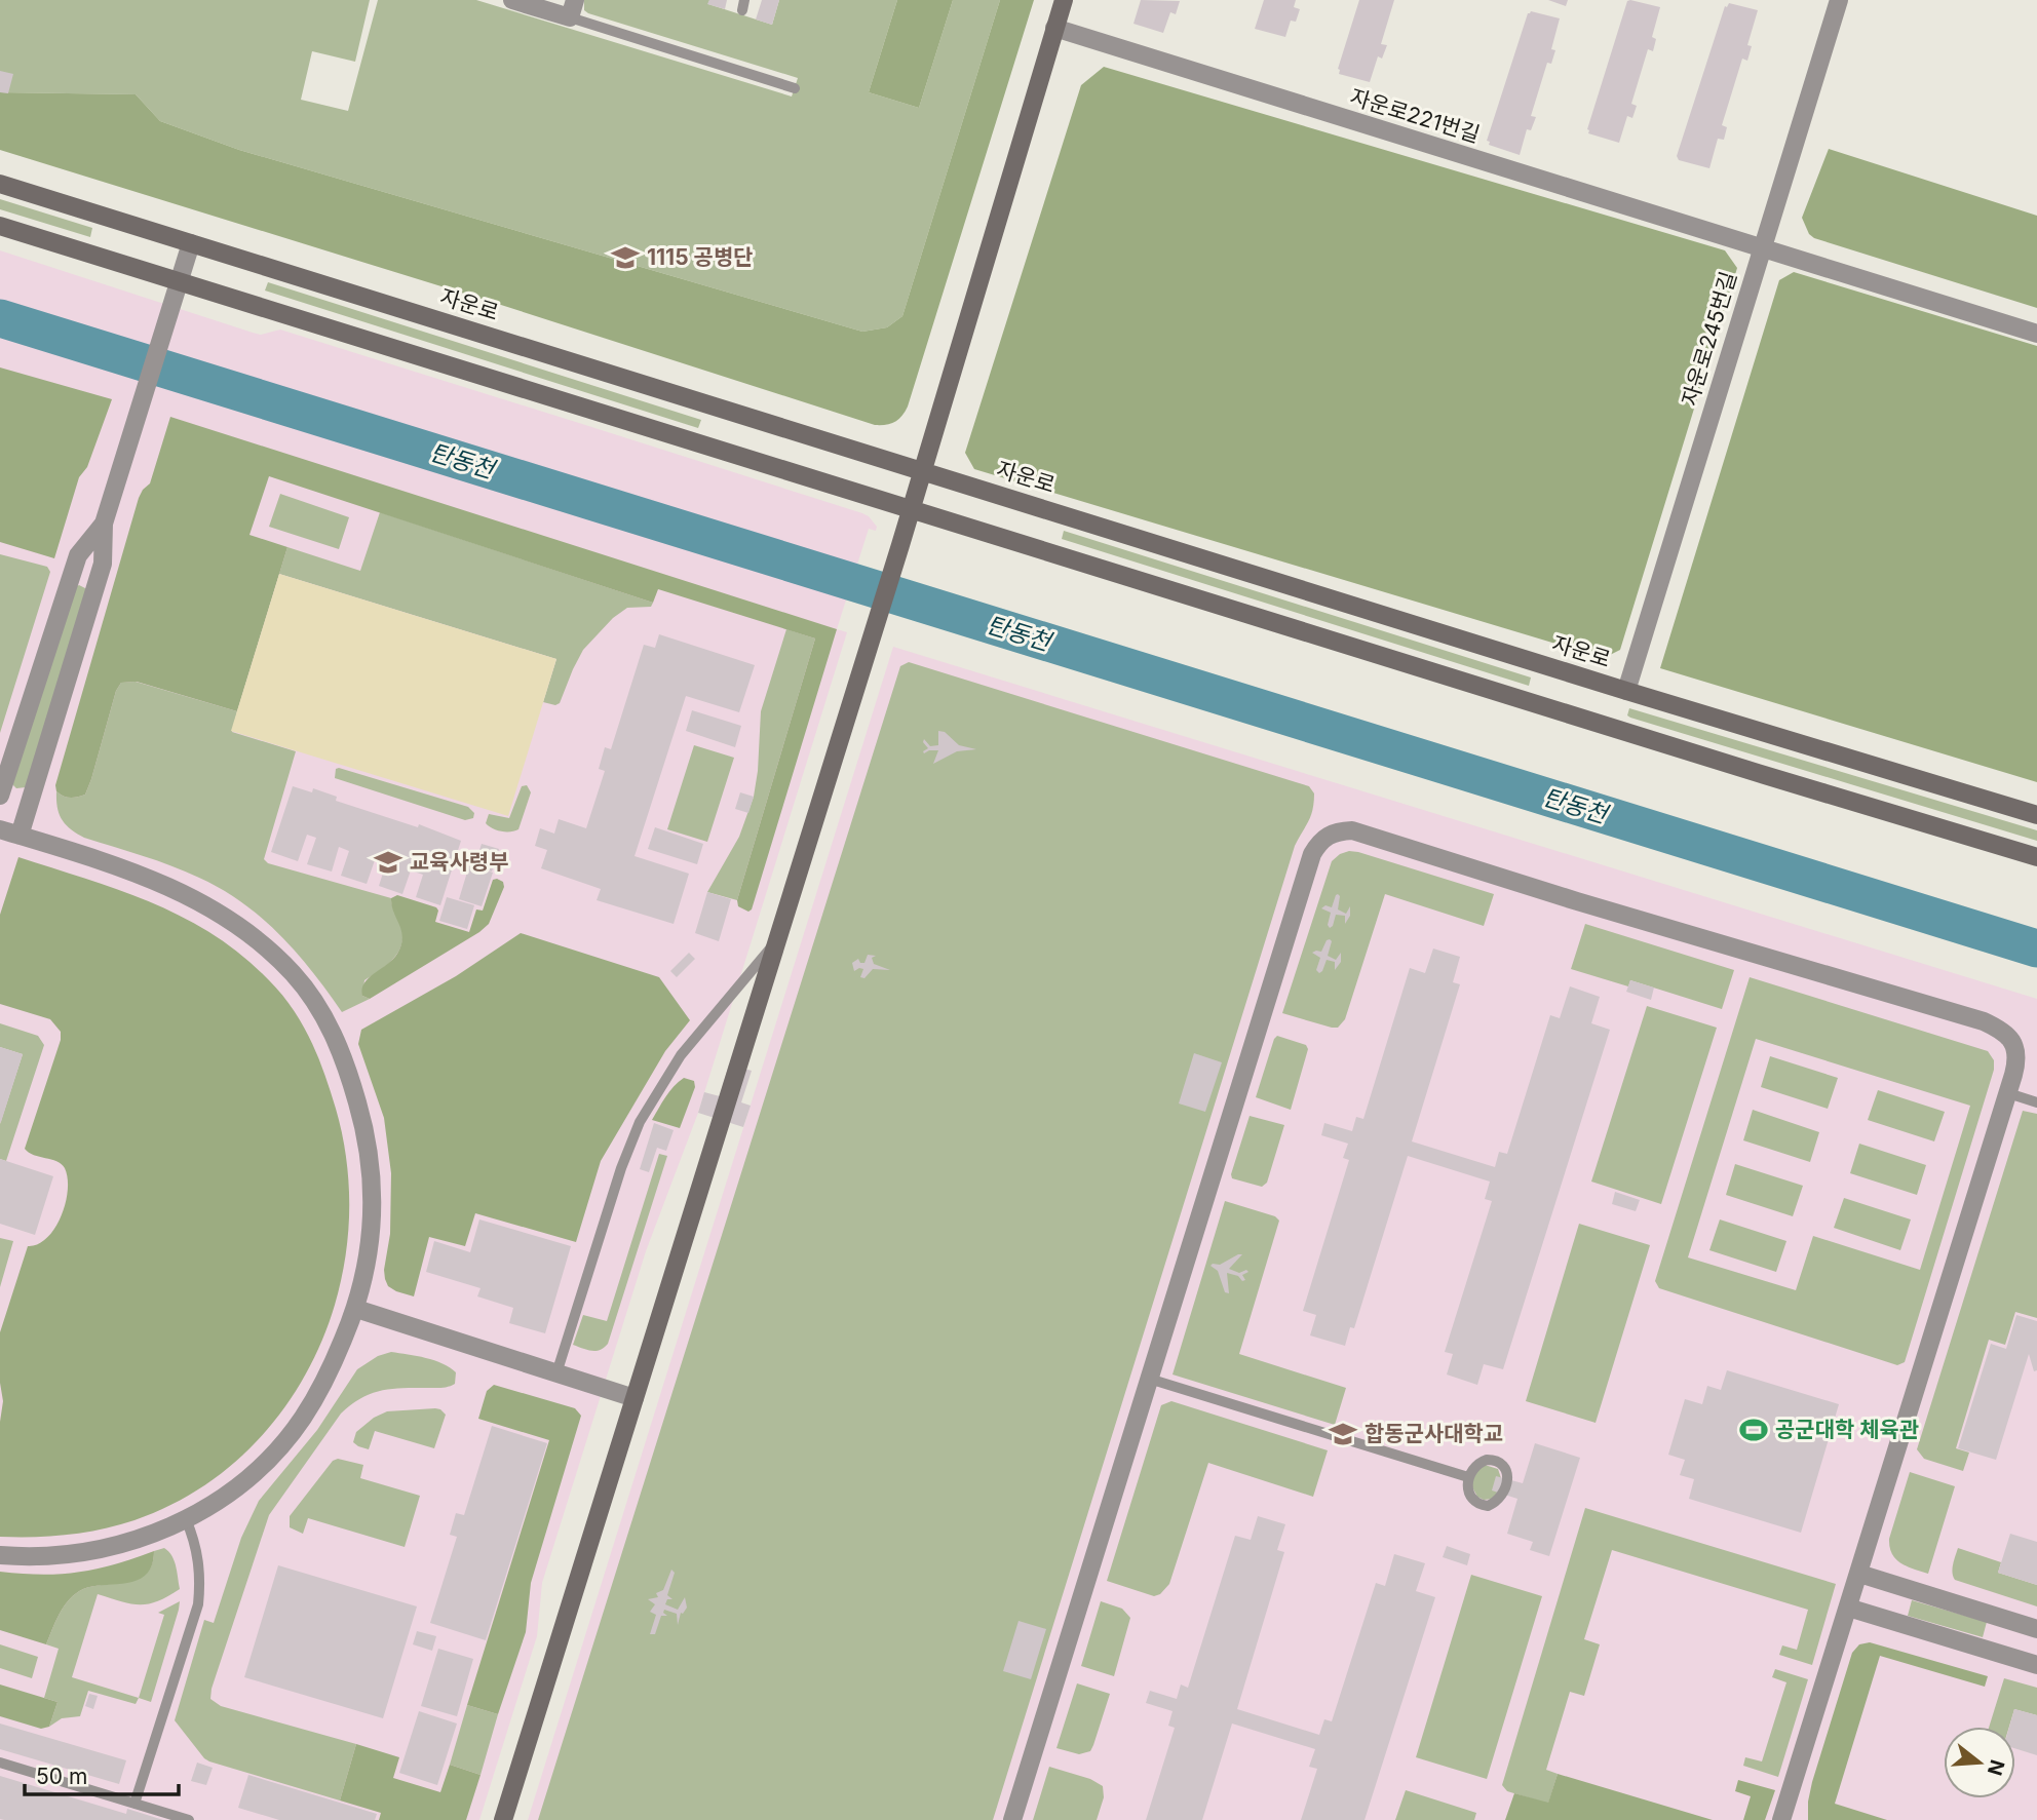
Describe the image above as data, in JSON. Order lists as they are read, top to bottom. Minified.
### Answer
{"streets":{"street":["자운로221번길","자운로","자운로245번길"]},"crossings":[["자운로221번길","자운로245번길"],["자운로","자운로245번길"]],"water":["탄동천"],"places":{"school or university":["1115 공병단","교육사령부","합동군사대학교"],"sports":["공군대학 체육관"]},"scale_bar":"50 m","north":"right"}
